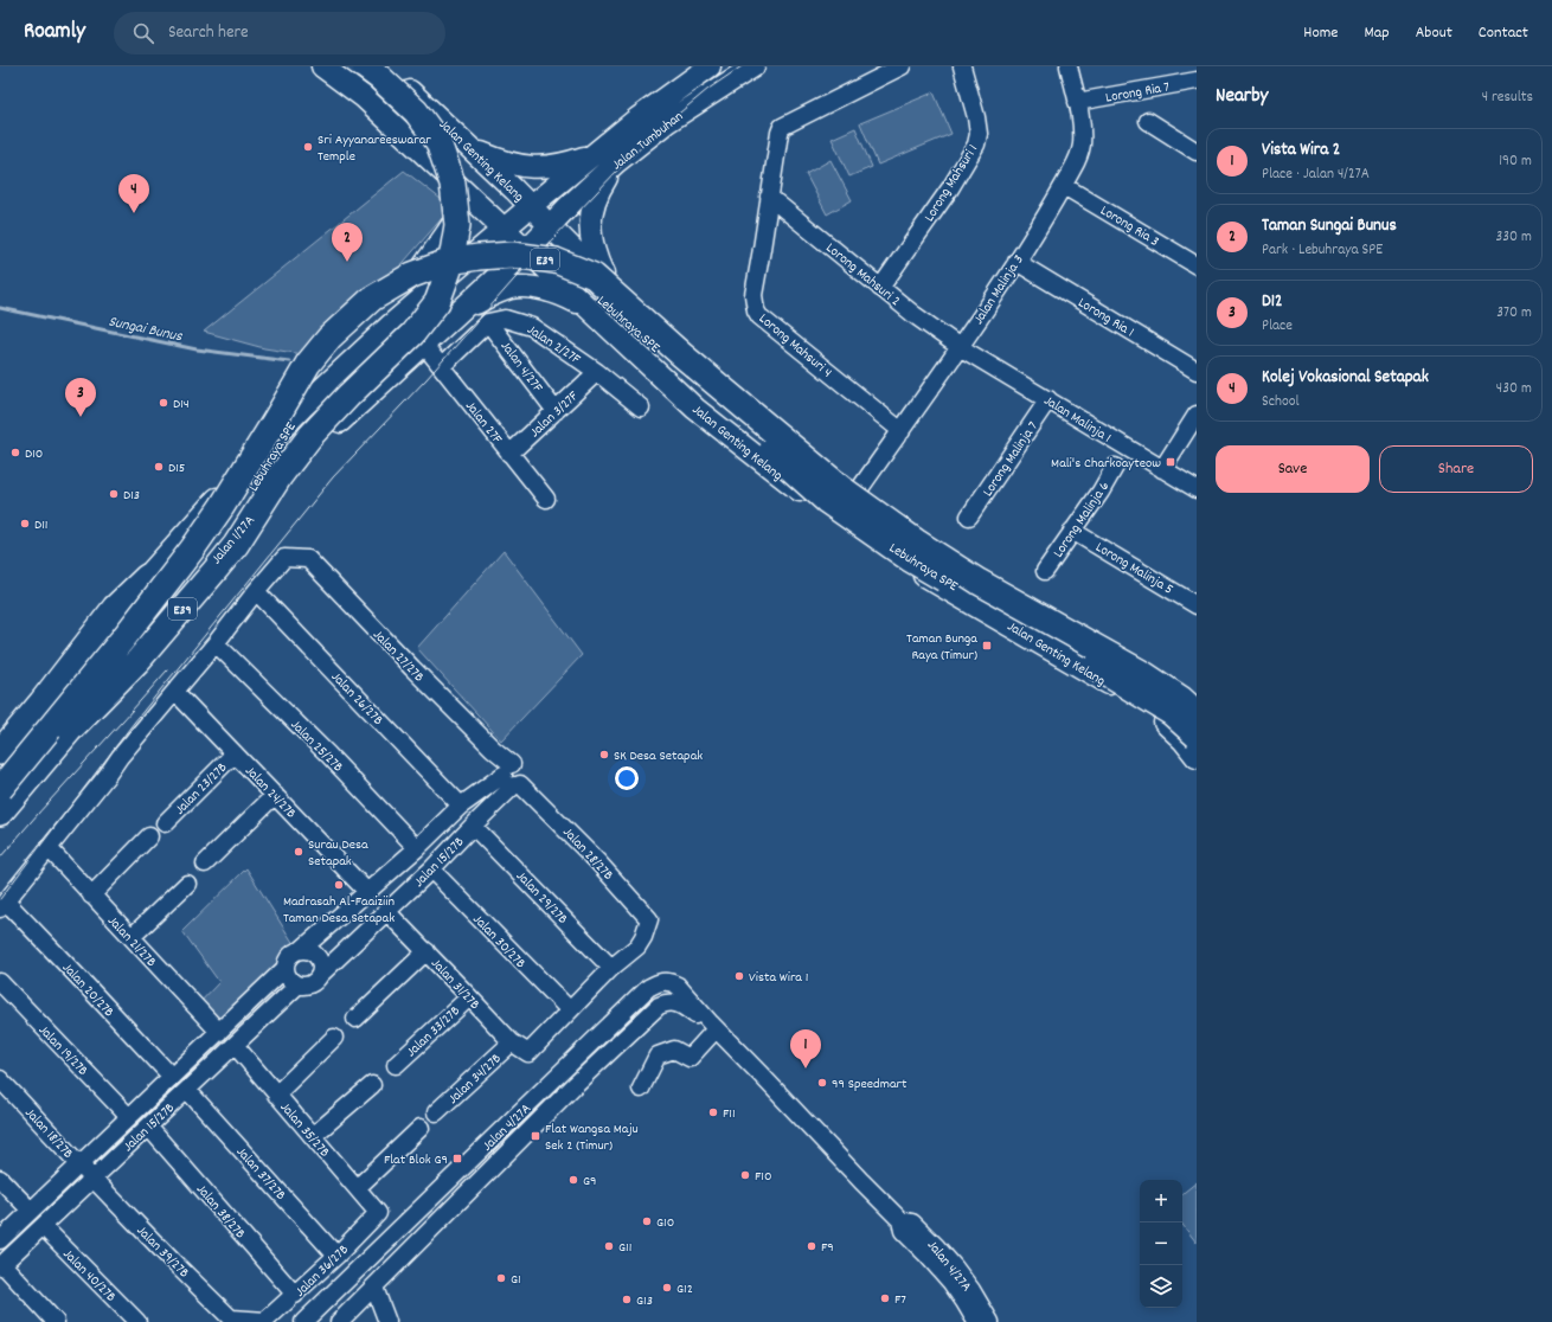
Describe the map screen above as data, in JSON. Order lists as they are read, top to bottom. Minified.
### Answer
{"streets":{"highway":["E39","Lebuhraya SPE"],"main road":["Jalan Tumbuhan","Jalan Genting Kelang","Jalan 1/27A"],"street":["Lorong Ria 7","Lorong Mahsuri 1","Lorong Ria 3","Lorong Mahsuri 2","Jalan Malinja 3","Lorong Ria 1","Jalan 2/27F","Lorong Mahsuri 4","Jalan 4/27F","Jalan 3/27F","Jalan Malinja 1","Jalan 27F","Lorong Malinja 7","Lorong Malinja 6","Lorong Malinja 5","Jalan 27/27B","Jalan 26/27B","Jalan 25/27B","Jalan 23/27B","Jalan 24/27B","Jalan 28/27B","Jalan 15/27B","Jalan 29/27B","Jalan 21/27B","Jalan 30/27B","Jalan 31/27B","Jalan 20/27B","Jalan 33/27B","Jalan 19/27B","Jalan 34/27B","Jalan 4/27A","Jalan 35/27B","Jalan 18/27B","Jalan 37/27B","Jalan 38/27B","Jalan 39/27B","Jalan 36/27B","Jalan 40/27B"]},"crossings":[["Lorong Ria 7","Jalan Malinja 3"],["Jalan Tumbuhan","Jalan Genting Kelang"],["Jalan Tumbuhan","Jalan 1/27A"],["Jalan Genting Kelang","Jalan Malinja 3"],["Jalan Genting Kelang","Jalan 1/27A"],["Lorong Mahsuri 1","Lorong Mahsuri 2"],["Lorong Ria 3","Jalan Malinja 3"],["E39","Lebuhraya SPE"],["Lorong Mahsuri 2","Jalan Malinja 3"],["Lorong Mahsuri 2","Lorong Mahsuri 4"],["Lorong Mahsuri 2","Jalan Malinja 1"],["Jalan Malinja 3","Lorong Ria 1"],["Jalan Malinja 3","Lorong Mahsuri 4"],["Jalan Malinja 3","Jalan Malinja 1"],["Jalan 2/27F","Jalan 4/27F"],["Jalan 2/27F","Jalan 3/27F"],["Jalan 4/27F","Jalan 3/27F"],["Jalan 3/27F","Jalan 27F"],["Jalan Malinja 1","Lorong Malinja 7"],["Jalan 27F","Jalan 1/27A"],["Lorong Malinja 6","Lorong Malinja 5"],["Jalan 27/27B","Jalan 26/27B"],["Jalan 27/27B","Jalan 28/27B"],["Jalan 27/27B","Jalan 15/27B"],["Jalan 26/27B","Jalan 15/27B"],["Jalan 25/27B","Jalan 15/27B"],["Jalan 23/27B","Jalan 24/27B"],["Jalan 24/27B","Jalan 15/27B"],["Jalan 28/27B","Jalan 15/27B"],["Jalan 28/27B","Jalan 29/27B"],["Jalan 15/27B","Jalan 29/27B"],["Jalan 15/27B","Jalan 21/27B"],["Jalan 15/27B","Jalan 30/27B"],["Jalan 15/27B","Jalan 31/27B"],["Jalan 15/27B","Jalan 20/27B"],["Jalan 15/27B","Jalan 19/27B"],["Jalan 15/27B","Jalan 35/27B"],["Jalan 15/27B","Jalan 18/27B"],["Jalan 15/27B","Jalan 37/27B"],["Jalan 15/27B","Jalan 38/27B"],["Jalan 15/27B","Jalan 39/27B"],["Jalan 15/27B","Jalan 40/27B"],["Jalan 30/27B","Jalan 31/27B"],["Jalan 31/27B","Jalan 33/27B"],["Jalan 31/27B","Jalan 34/27B"],["Jalan 35/27B","Jalan 36/27B"],["Jalan 18/27B","Jalan 39/27B"],["Jalan 37/27B","Jalan 36/27B"],["Jalan 38/27B","Jalan 36/27B"],["Jalan 39/27B","Jalan 36/27B"]],"water":["Sungai Bunus"],"places":{"other":["Sri Ayyanareeswarar Temple","D14","D10","D15","D13","D11","SK Desa Setapak","Surau Desa Setapak","Madrasah Al-Faaiziin Taman Desa Setapak","Vista Wira 1","99 Speedmart","F11","F10","G9","G10","G11","F9","G1","G12","F7","G13"],"transit":["Mali's Charkoayteow","Taman Bunga Raya (Timur)","Flat Wangsa Maju Sek 2 (Timur)","Flat Blok G9"]},"page":{"header":"Roamly","search":"Search here","nav":["Home","Map","About","Contact"],"heading":["Nearby","4 results"],"list":[{"mark":"1","name":"Vista Wira 2","note":"Place · Jalan 4/27A","value":"190 m"},{"mark":"2","name":"Taman Sungai Bunus","note":"Park · Lebuhraya SPE","value":"330 m"},{"mark":"3","name":"D12","note":"Place","value":"370 m"},{"mark":"4","name":"Kolej Vokasional Setapak","note":"School","value":"430 m"}],"pins":["4","2","3","1"],"buttons":["Save","Share"],"map_buttons":["+","−"]}}
